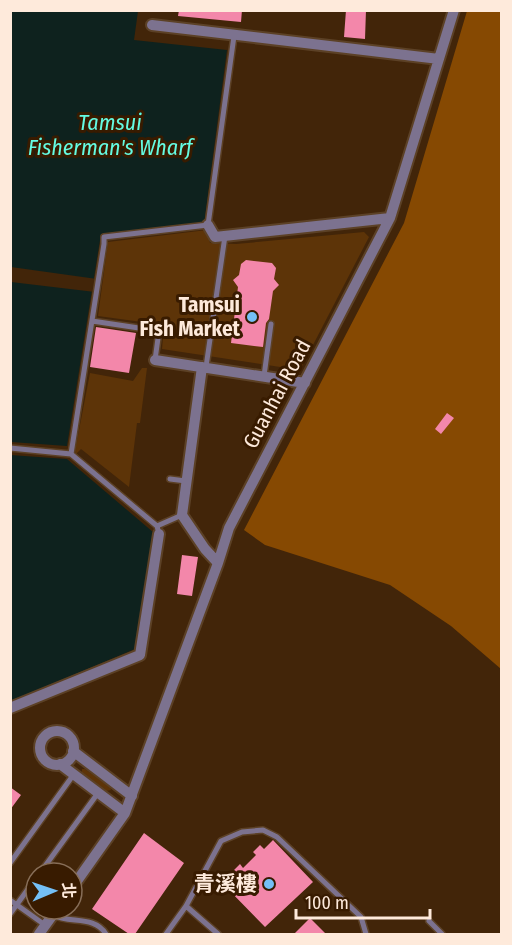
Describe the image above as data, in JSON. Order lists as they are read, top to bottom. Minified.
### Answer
{"streets":{"street":["Guanhai Road"]},"water":["Tamsui Fisherman's Wharf"],"places":["Tamsui Fish Market","青溪樓"],"scale_bar":"100 m","north":"right"}
